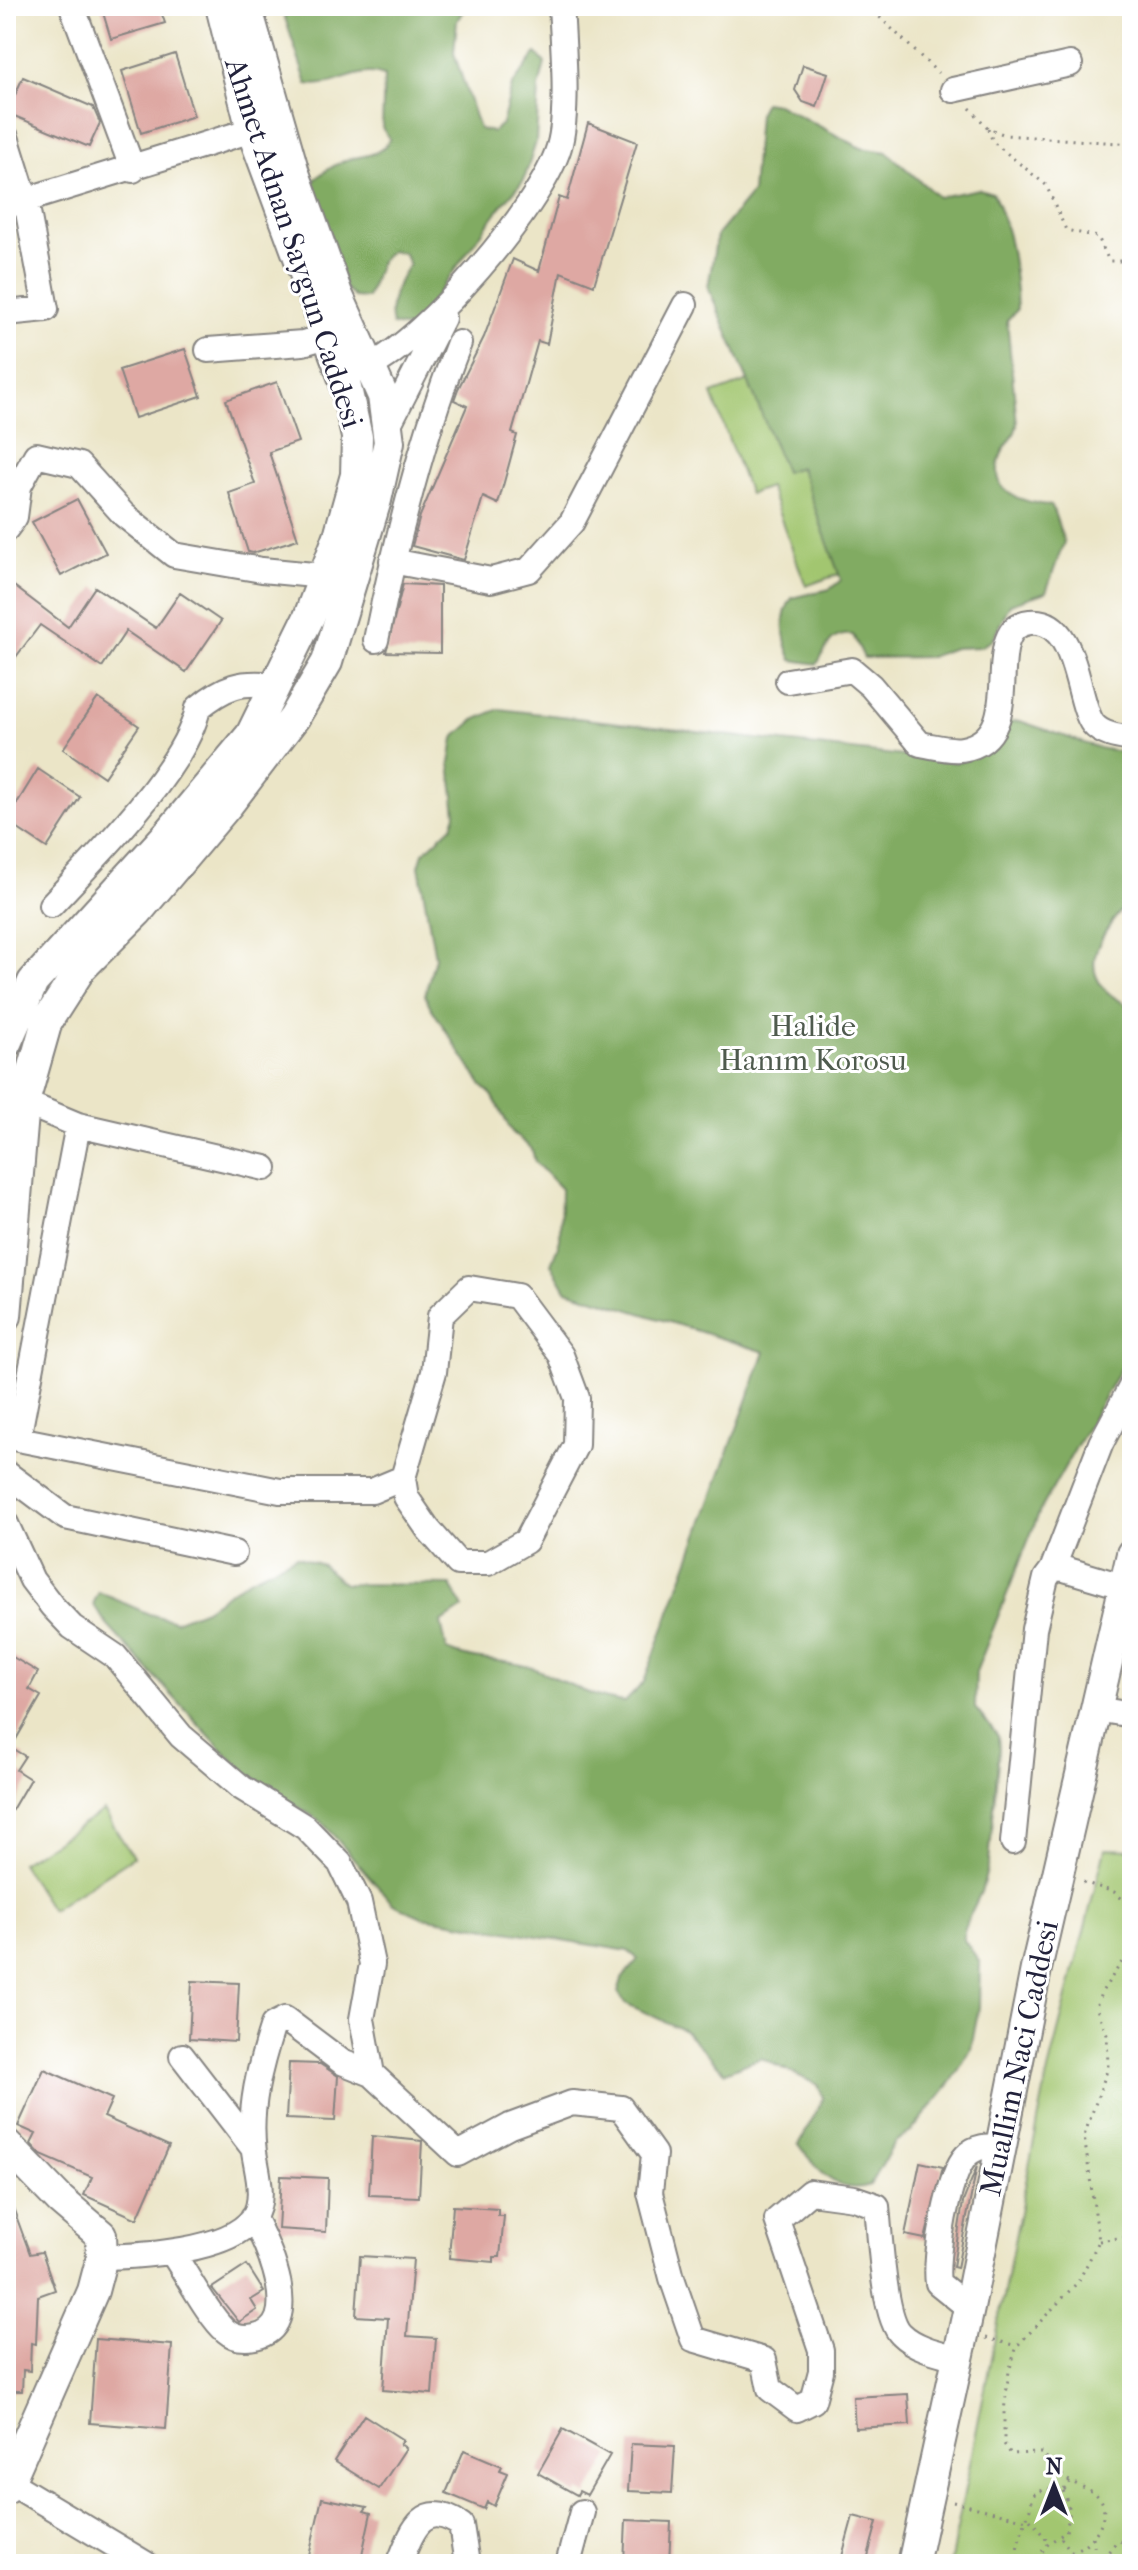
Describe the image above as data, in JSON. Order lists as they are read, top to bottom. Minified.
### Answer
{"streets":{"main road":["Ahmet Adnan Saygun Caddesi","Muallim Naci Caddesi"]},"parks":["Halide Hanım Korosu"],"north":"top"}
